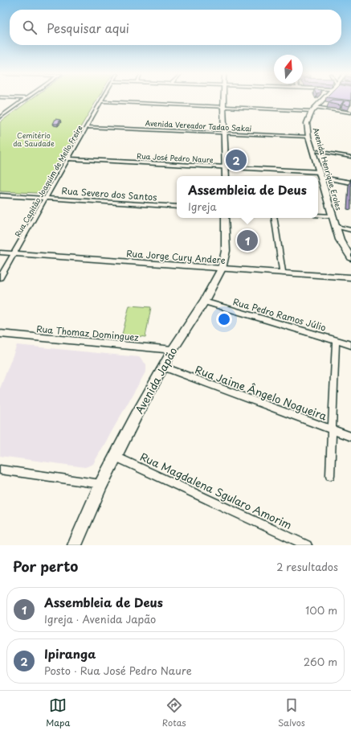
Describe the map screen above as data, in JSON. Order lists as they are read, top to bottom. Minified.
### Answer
{"streets":{"main road":["Avenida Henrique Eroles","Avenida Japão"],"street":["Avenida Vereador Tadao Sakai","Rua José Pedro Naure","Rua Capitão Joaquim de Mello Freire","Rua Severo dos Santos","Rua Jorge Cury Andere","Rua Pedro Ramos Júlio","Rua Thomaz Dominguez","Rua Jaime Ângelo Nogueira","Rua Magdalena Sgularo Amorim"]},"crossings":[["Avenida Vereador Tadao Sakai","Avenida Henrique Eroles"],["Avenida Vereador Tadao Sakai","Rua Capitão Joaquim de Mello Freire"],["Rua José Pedro Naure","Avenida Henrique Eroles"],["Rua José Pedro Naure","Rua Capitão Joaquim de Mello Freire"],["Rua Capitão Joaquim de Mello Freire","Rua Severo dos Santos"],["Rua Capitão Joaquim de Mello Freire","Rua Jorge Cury Andere"],["Rua Jorge Cury Andere","Avenida Japão"],["Rua Pedro Ramos Júlio","Avenida Japão"],["Rua Thomaz Dominguez","Avenida Japão"],["Avenida Japão","Rua Jaime Ângelo Nogueira"],["Avenida Japão","Rua Magdalena Sgularo Amorim"]],"parks":["Cemitério da Saudade"],"north":"top","page":{"search":"Pesquisar aqui","pins":["2","1"],"popup":["Assembleia de Deus","Igreja"],"heading":["Por perto","2 resultados"],"list":[{"mark":"1","name":"Assembleia de Deus","note":"Igreja · Avenida Japão","value":"100 m"},{"mark":"2","name":"Ipiranga","note":"Posto · Rua José Pedro Naure","value":"260 m"}],"nav":["Mapa","Rotas","Salvos"]}}
